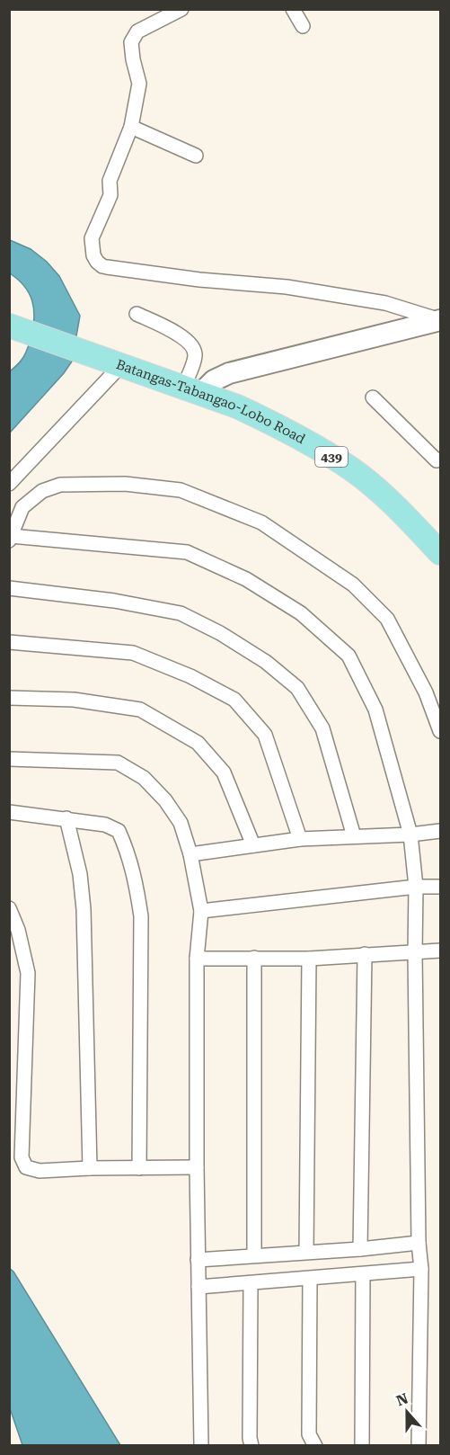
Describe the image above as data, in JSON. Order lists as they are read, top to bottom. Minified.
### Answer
{"streets":{"main road":["Batangas-Tabangao-Lobo Road","439"]},"north":"top"}
